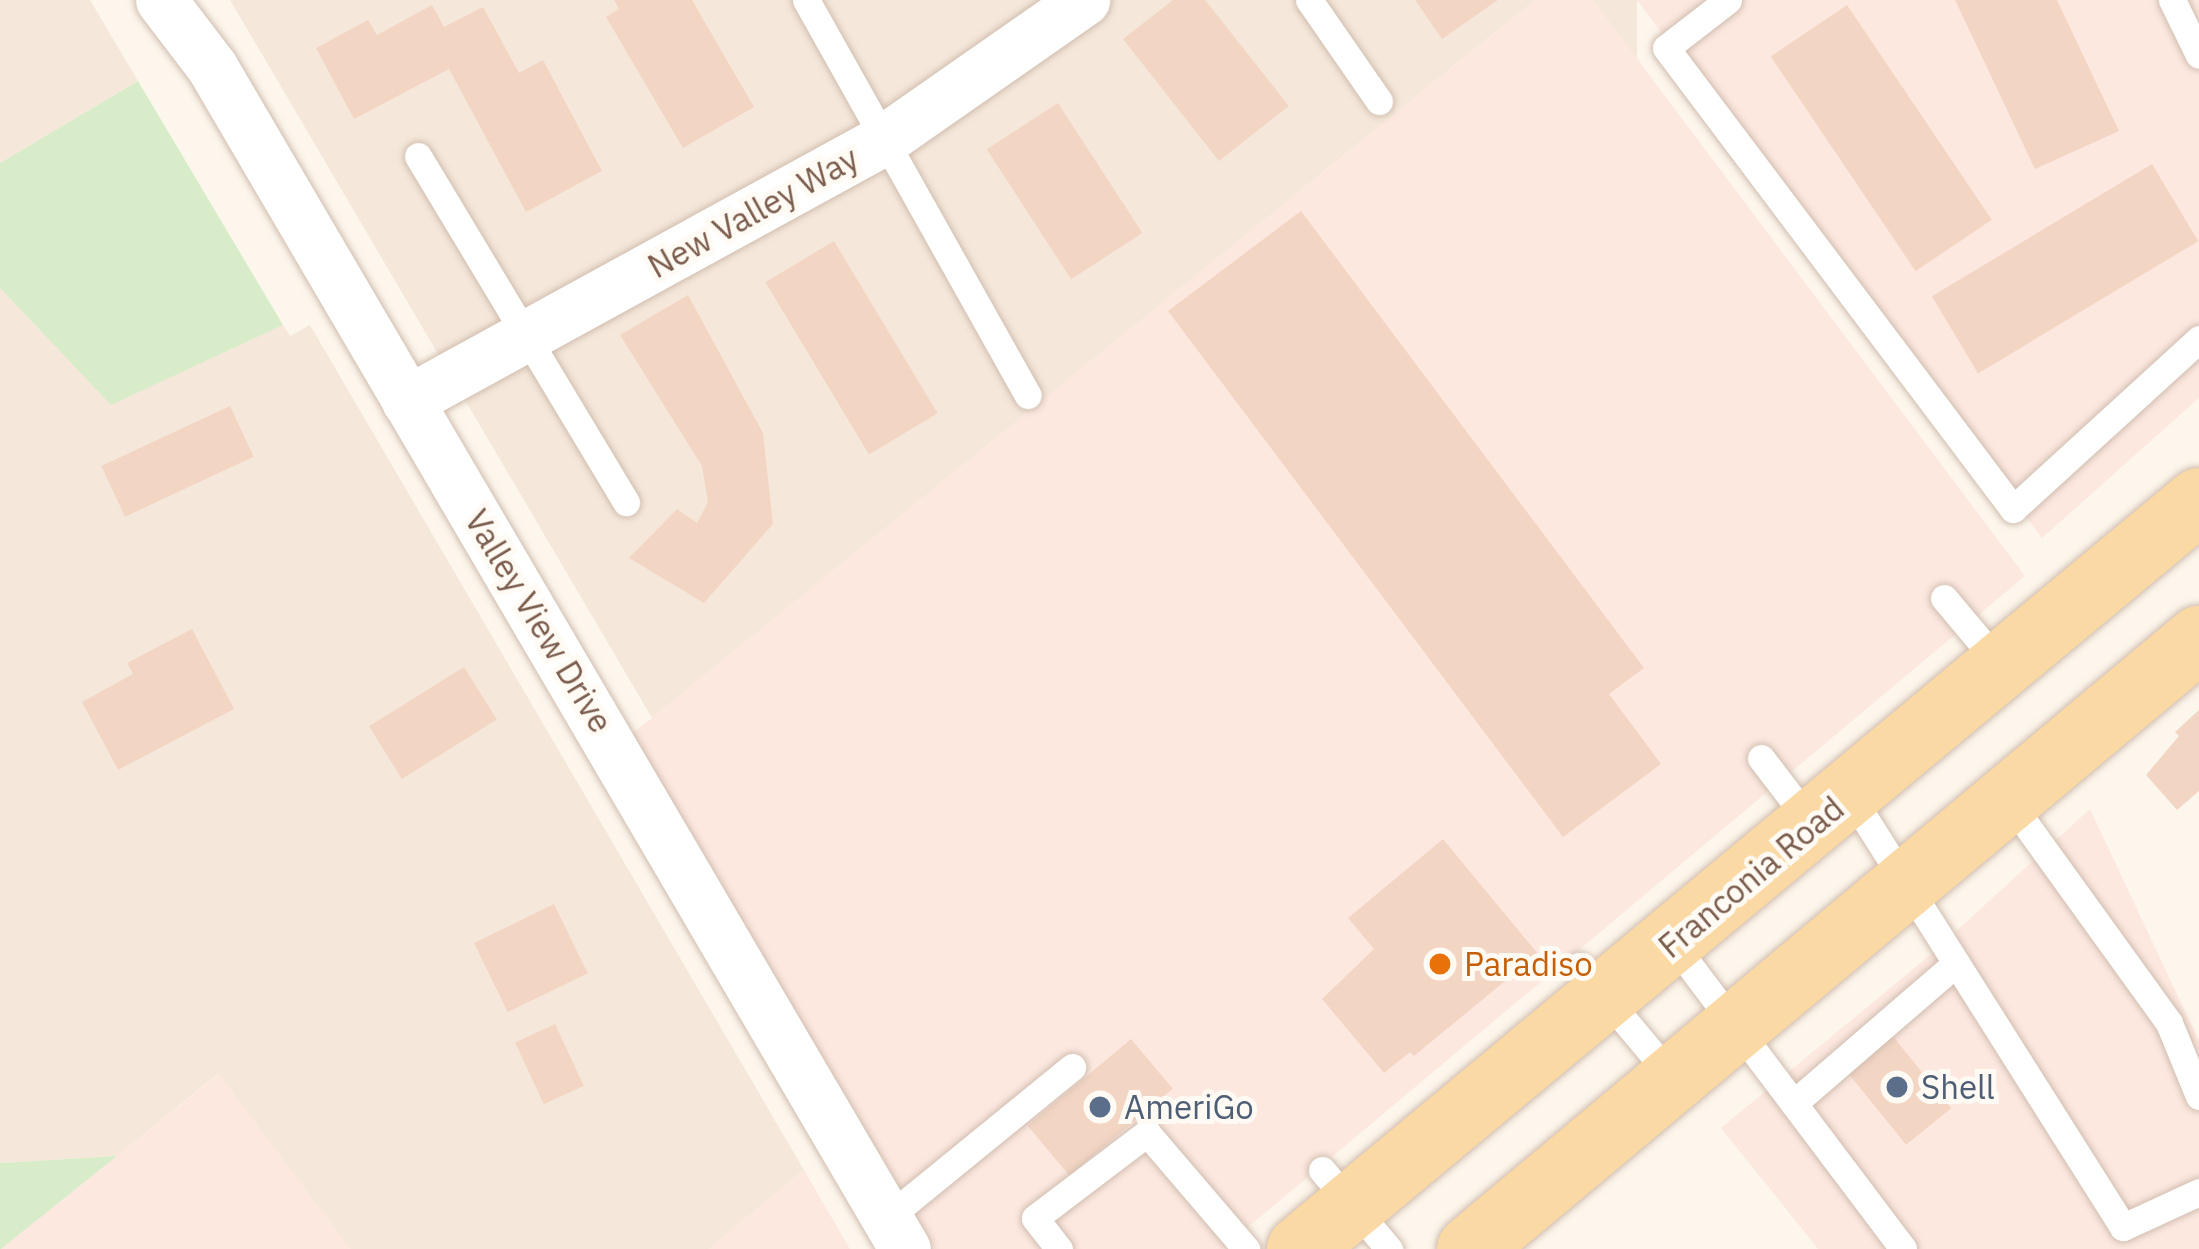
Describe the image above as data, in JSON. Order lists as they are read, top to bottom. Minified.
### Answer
{"streets":{"main road":["Franconia Road"],"street":["New Valley Way","Valley View Drive"]},"crossings":[["New Valley Way","Valley View Drive"]],"places":["Paradiso","Shell","AmeriGo"]}
